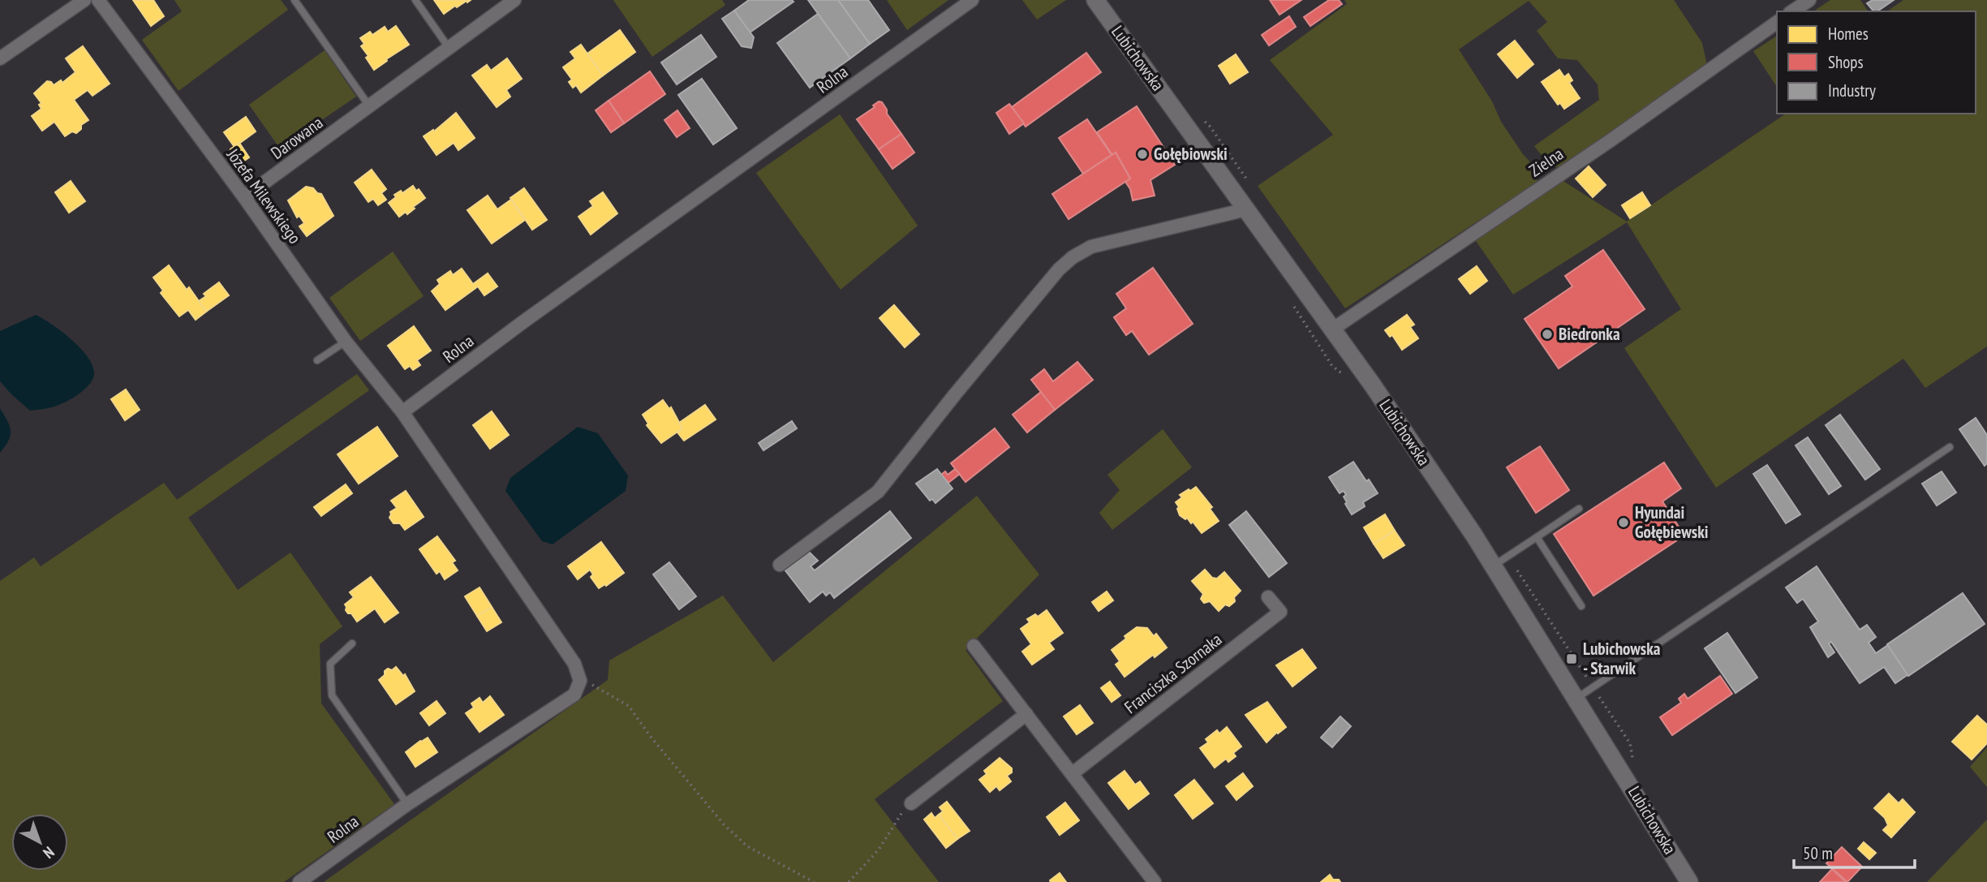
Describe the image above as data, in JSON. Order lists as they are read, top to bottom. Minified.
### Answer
{"streets":{"street":["Lubichowska","Rolna","Darowana","Zielna","Józefa Milewskiego","Franciszka Szornaka"]},"crossings":[["Lubichowska","Zielna"],["Rolna","Józefa Milewskiego"],["Darowana","Józefa Milewskiego"]],"places":{"other":["Gołębiowski","Biedronka","Hyundai Gołębiewski"],"transit":["Lubichowska - Starwik"]},"legend":["Homes","Shops","Industry"],"scale_bar":"50 m","north":"bottom right"}
